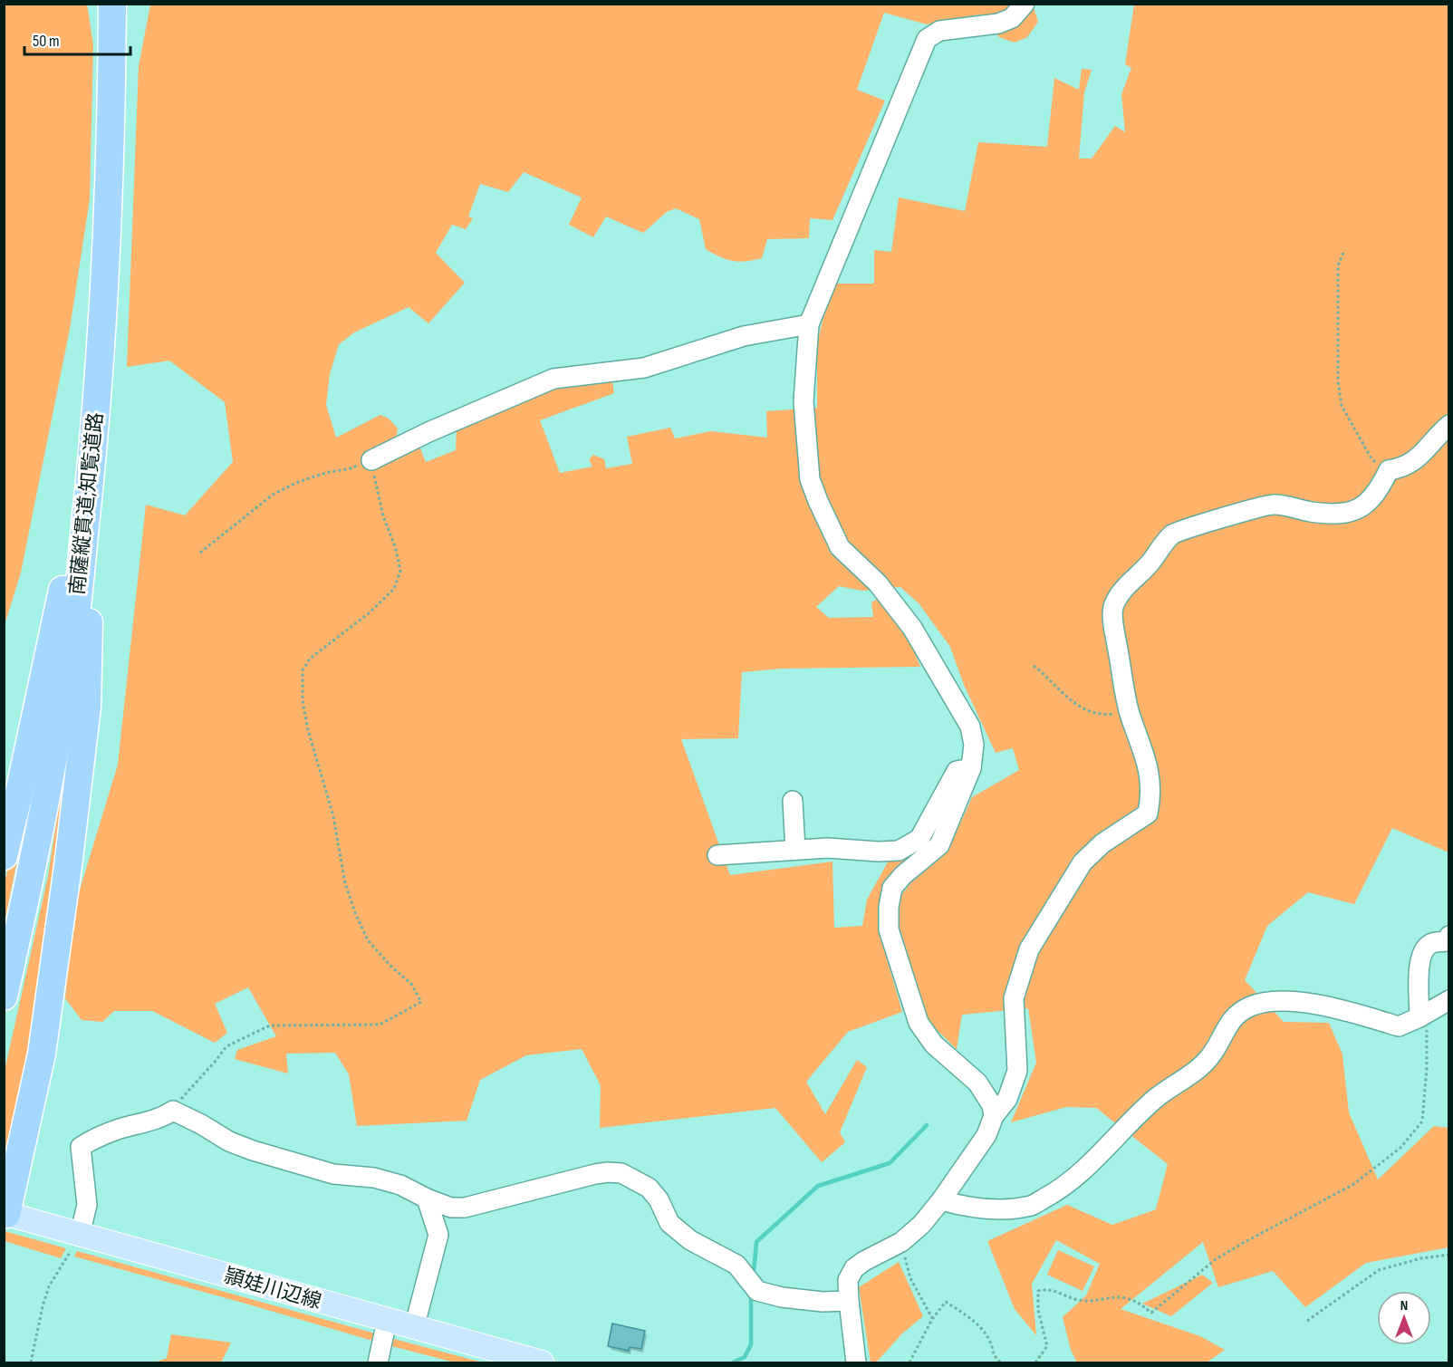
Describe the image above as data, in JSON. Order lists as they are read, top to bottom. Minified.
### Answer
{"streets":{"highway":["南薩縦貫道;知覧道路"],"main road":["頴娃川辺線"]},"scale_bar":"50 m","north":"top"}
